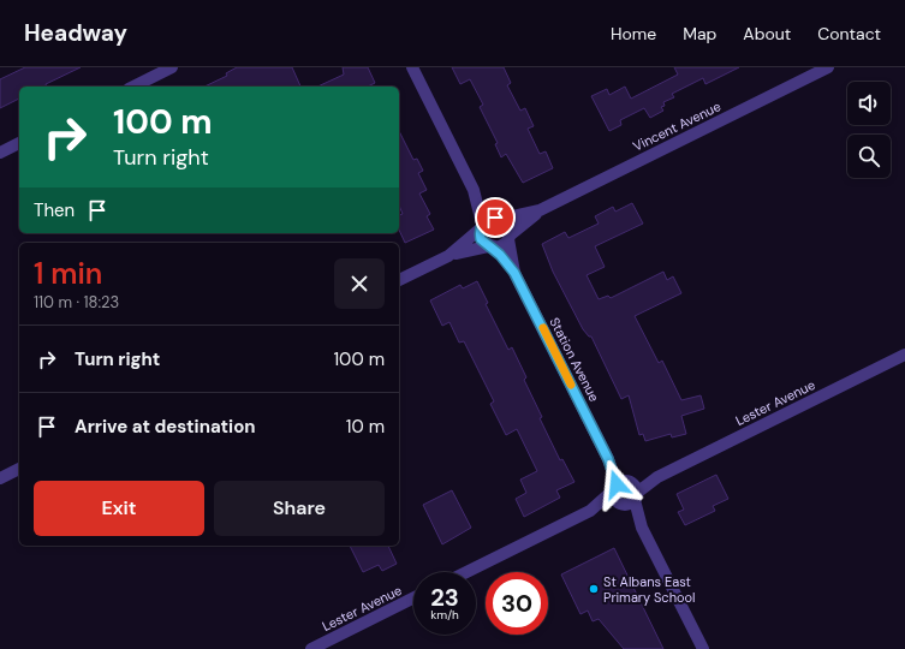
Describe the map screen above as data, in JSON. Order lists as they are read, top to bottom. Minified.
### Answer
{"streets":{"street":["Vincent Avenue","Station Avenue","Lester Avenue"]},"crossings":[["Vincent Avenue","Station Avenue"],["Station Avenue","Lester Avenue"]],"places":["St Albans East Primary School"],"page":{"header":"Headway","nav":["Home","Map","About","Contact"],"turn":["100 m","Turn right"],"then":"Then","heading":["1 min","110 m · 18:23"],"list":[{"name":"Turn right","value":"100 m"},{"name":"Arrive at destination","value":"10 m"}],"buttons":["Exit","Share"],"speed":"23 km/h","limit":"30"}}
